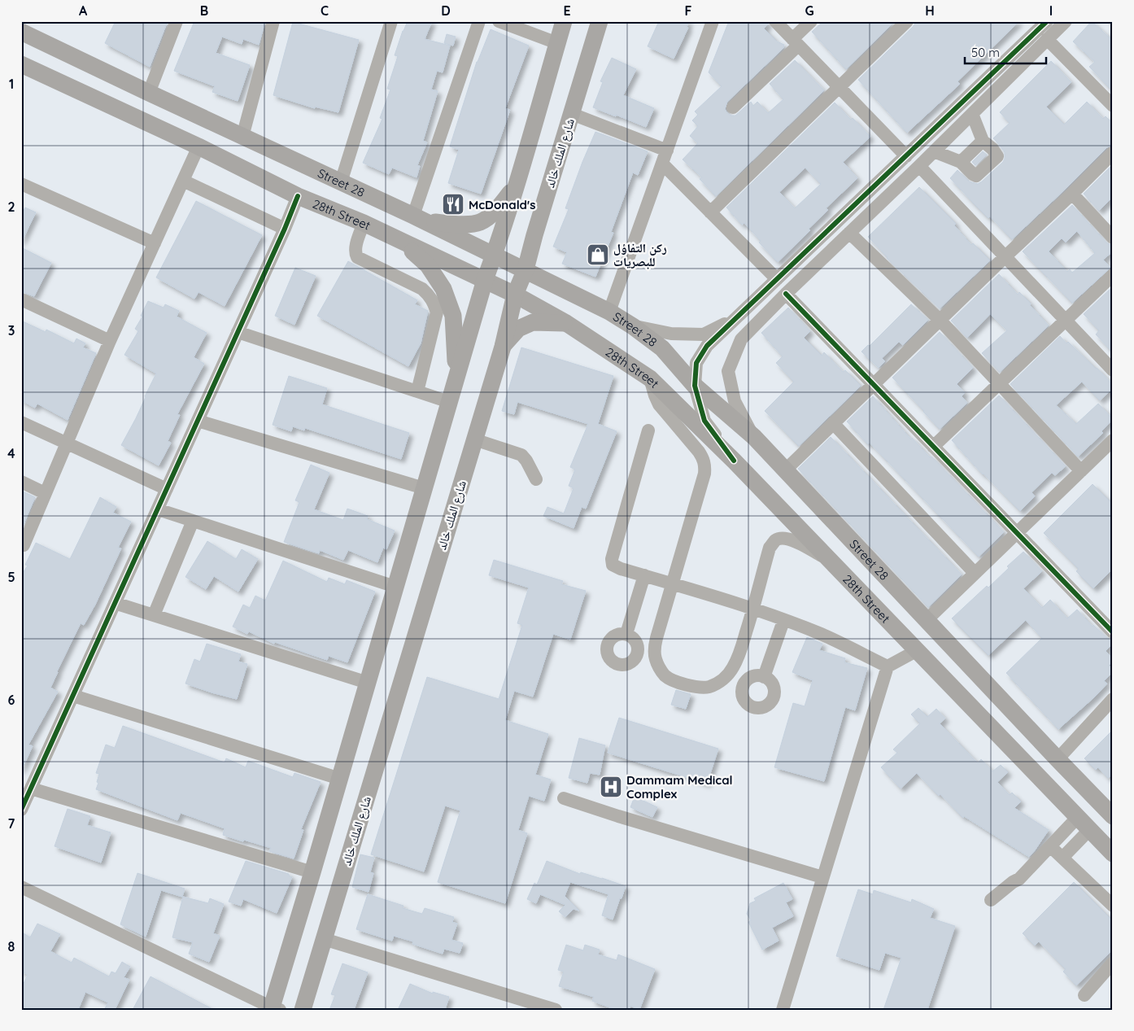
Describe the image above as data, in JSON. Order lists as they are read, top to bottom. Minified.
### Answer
{"streets":{"main road":["شارع الملك خالد","Street 28","28th Street"]},"crossings":[["شارع الملك خالد","Street 28"],["شارع الملك خالد","28th Street"]],"places":{"restaurant":["McDonald's"],"shop":["ركن التفاؤل للبصريات"],"hospital":["Dammam Medical Complex"]},"scale_bar":"50 m","grid":{"columns":["A","B","C","D","E","F","G","H","I"],"rows":["1","2","3","4","5","6","7","8"]}}
